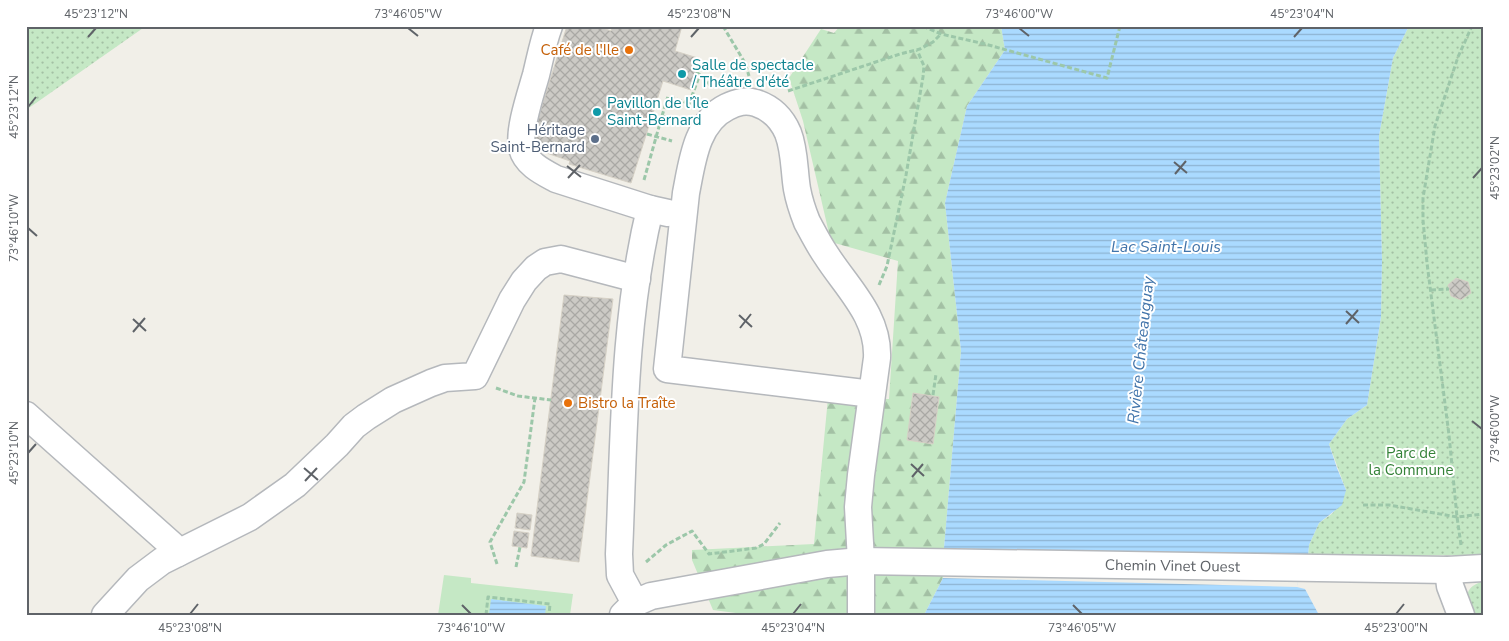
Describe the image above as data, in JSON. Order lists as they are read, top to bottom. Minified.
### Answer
{"streets":{"street":["Chemin Vinet Ouest"]},"water":["Lac Saint-Louis","Rivière Châteauguay"],"parks":["Parc de la Commune"],"places":["Café de l'Ile","Salle de spectacle / Théâtre d'été","Pavillon de l’île Saint-Bernard","Héritage Saint-Bernard","Bistro la Traîte"],"coordinates":["45°23'12\"N","73°46'05\"W","45°23'08\"N","73°46'00\"W","45°23'04\"N","45°23'02\"N","73°46'10\"W","45°23'10\"N","45°23'00\"N"]}
